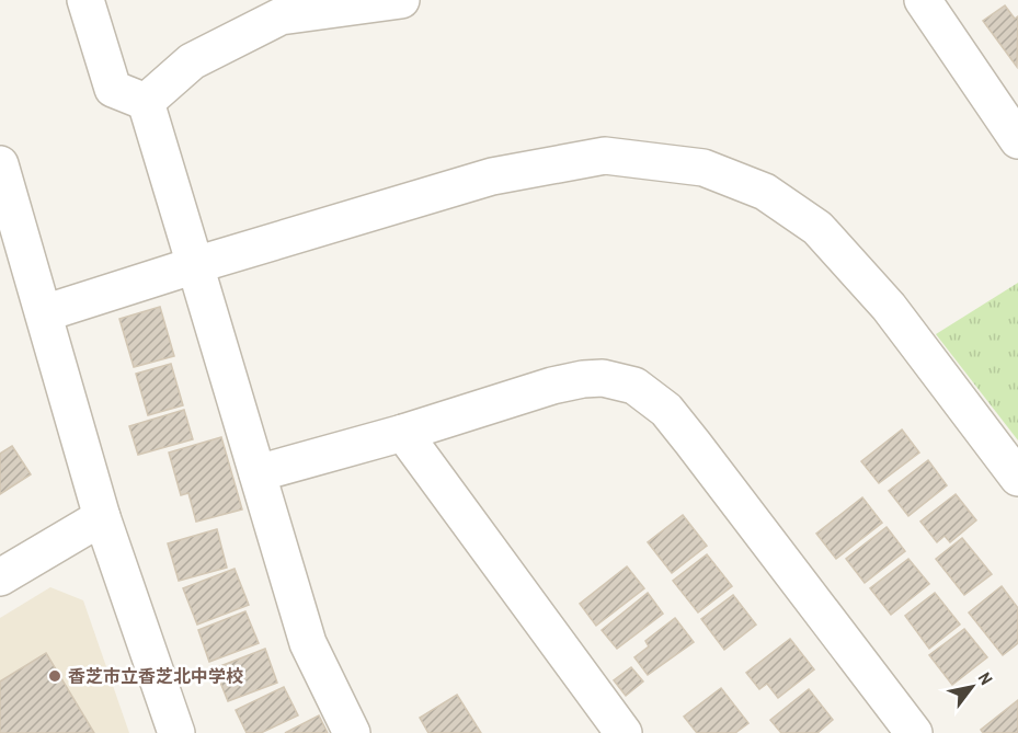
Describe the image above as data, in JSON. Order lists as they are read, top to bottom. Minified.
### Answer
{"places":["香芝市立香芝北中学校"],"north":"top right"}
